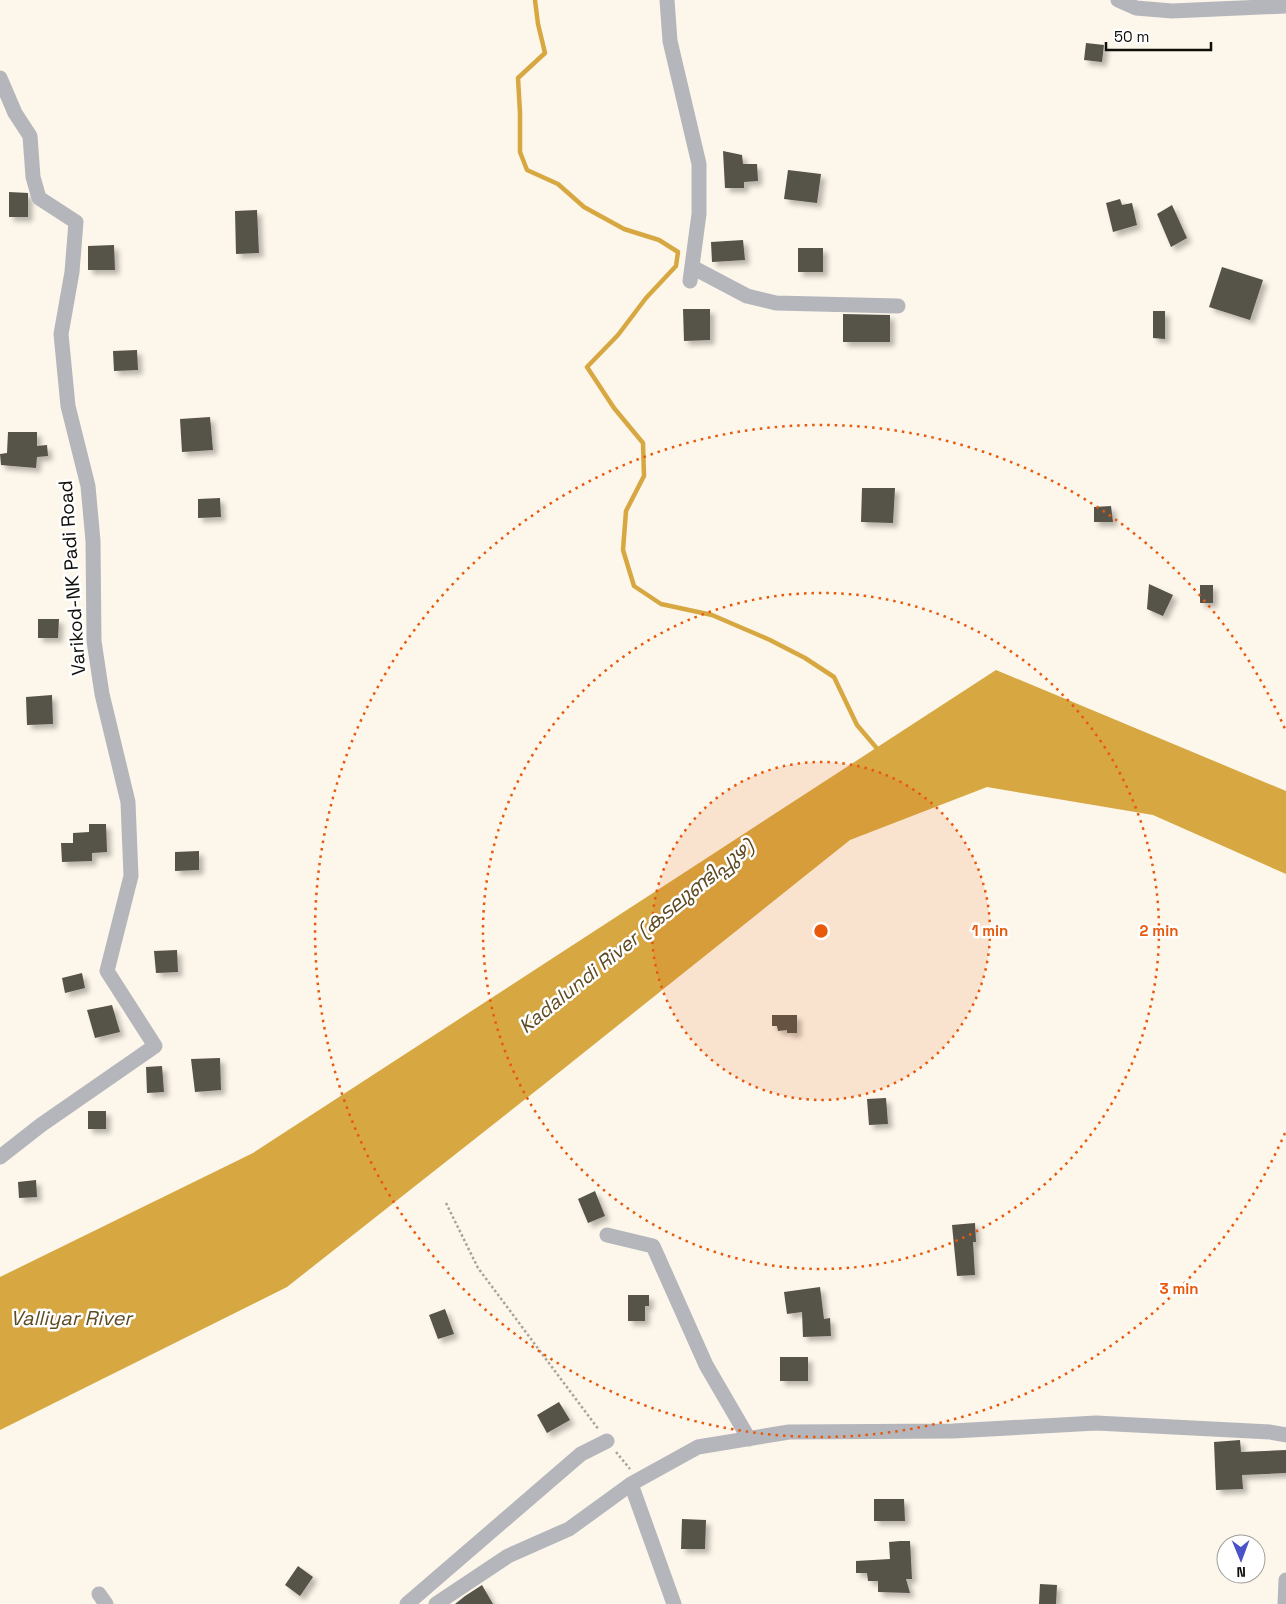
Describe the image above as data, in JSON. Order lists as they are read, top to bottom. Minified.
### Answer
{"streets":{"street":["Varikod-NK Padi Road"]},"water":["Kadalundi River (കടലുണ്ടിപ്പുഴ)","Valliyar River"],"scale_bar":"50 m","north":"bottom","rings":["1 min","2 min","3 min"]}
